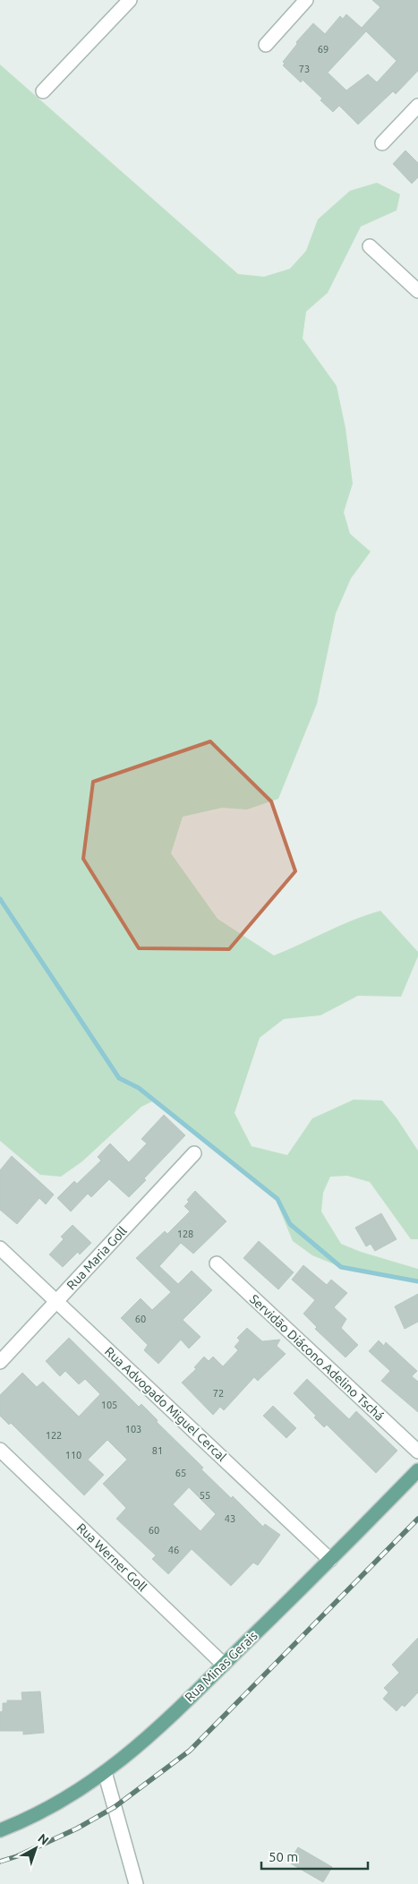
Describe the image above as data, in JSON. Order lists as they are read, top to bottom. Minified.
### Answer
{"streets":{"main road":["Rua Minas Gerais"],"street":["Rua Maria Goll","Servidão Diácono Adelino Tschá","Rua Advogado Miguel Cercal","Rua Werner Goll"]},"crossings":[["Rua Maria Goll","Rua Advogado Miguel Cercal"],["Rua Advogado Miguel Cercal","Rua Minas Gerais"],["Rua Werner Goll","Rua Minas Gerais"]],"house_numbers":["69","73","128","60","72","105","103","122","81","110","65","55","43","60","46"],"scale_bar":"50 m","north":"top right"}
